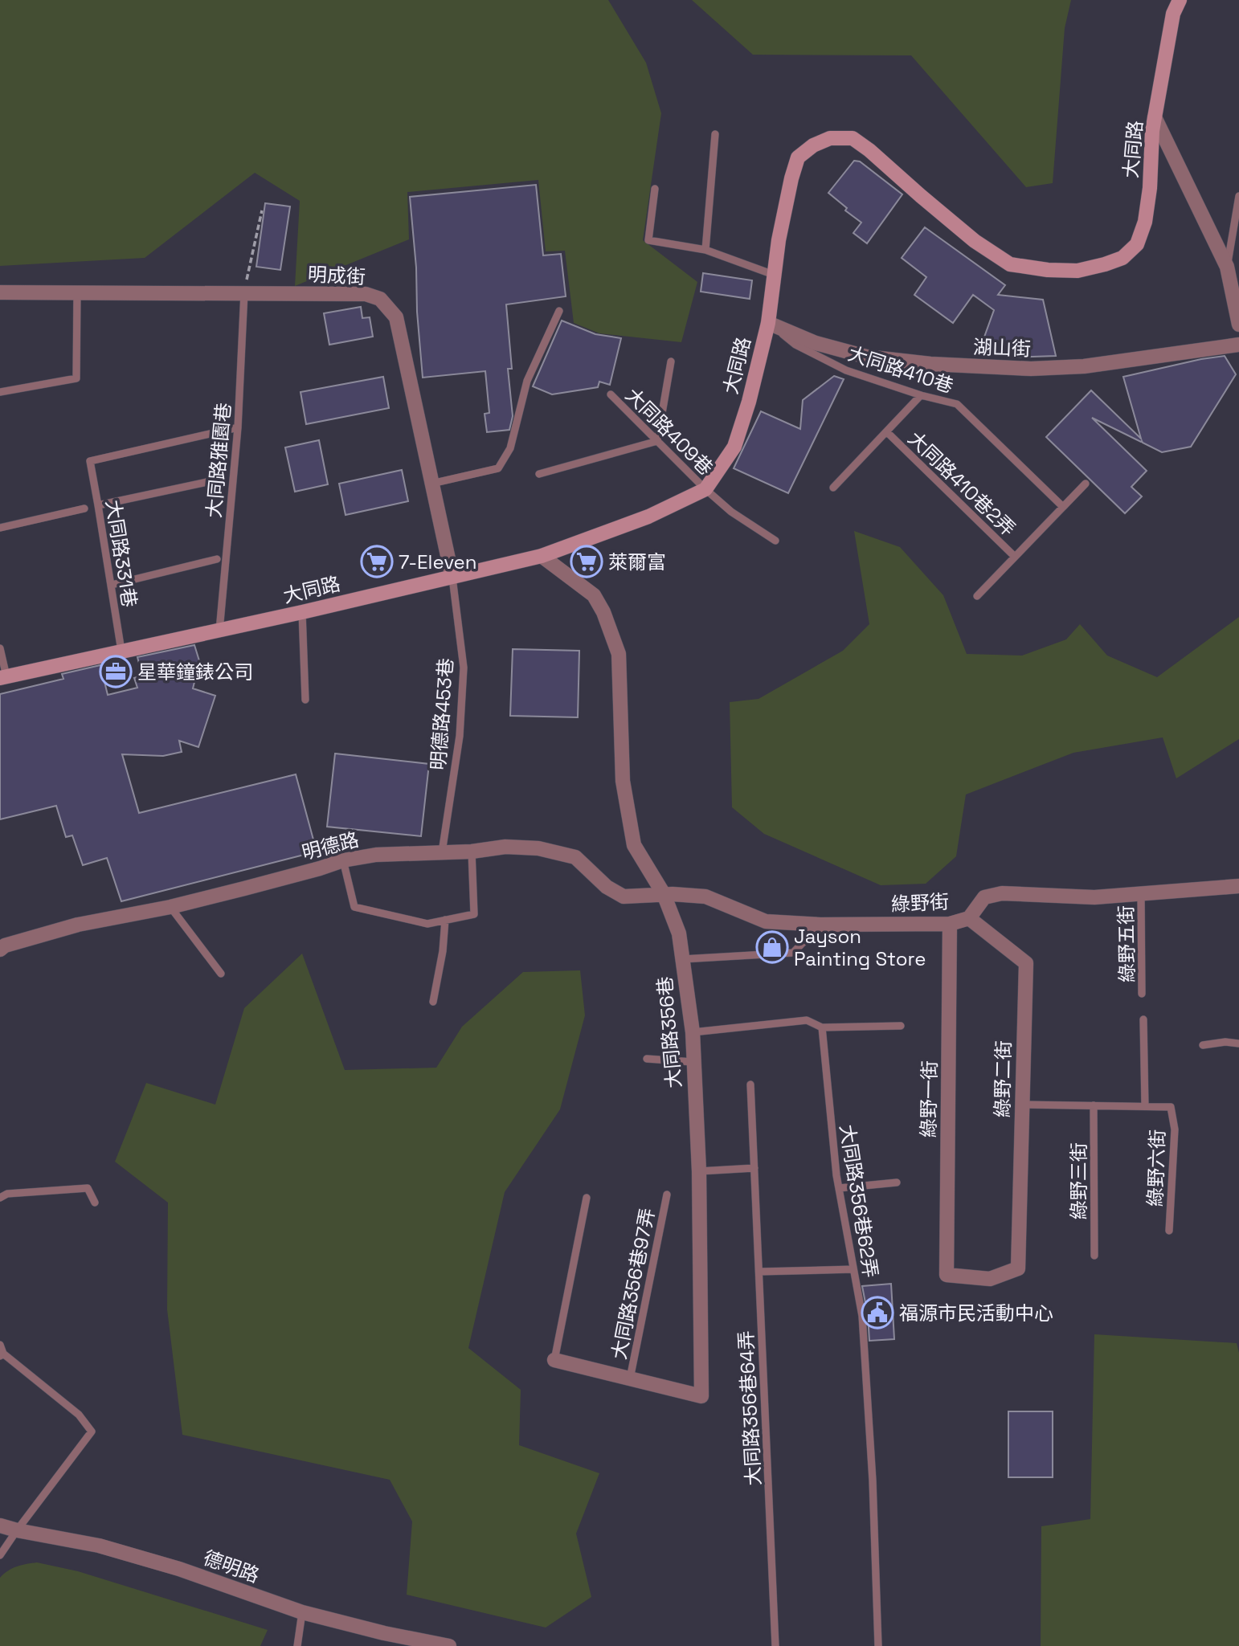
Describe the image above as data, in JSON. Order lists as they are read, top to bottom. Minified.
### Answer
{"streets":{"street":["大同路","明成街","湖山街","明德路","綠野街","大同路356巷","綠野二街","綠野一街","德明路"],"lane":["大同路410巷","大同路409巷","大同路雅園巷","大同路410巷2弄","大同路331巷","明德路453巷","綠野五街","綠野六街","綠野三街","大同路356巷62弄","大同路356巷97弄","大同路356巷64弄"]},"crossings":[["大同路","明成街"],["大同路","湖山街"],["大同路","大同路410巷"],["大同路","大同路409巷"],["大同路","大同路雅園巷"],["大同路","大同路331巷"],["大同路","明德路453巷"],["大同路","大同路356巷"],["明成街","大同路雅園巷"],["明成街","明德路453巷"],["湖山街","大同路410巷"],["大同路雅園巷","大同路331巷"],["明德路453巷","明德路"],["明德路","綠野街"],["明德路","大同路356巷"],["綠野街","綠野五街"],["綠野街","大同路356巷"],["綠野街","綠野二街"],["綠野街","綠野一街"],["大同路356巷","大同路356巷97弄"],["綠野二街","綠野一街"]],"places":{"supermarket":["7-Eleven","萊爾富"],"office":["星華鐘錶公司"],"shop":["Jayson Painting Store"],"public building":["福源市民活動中心"]}}
